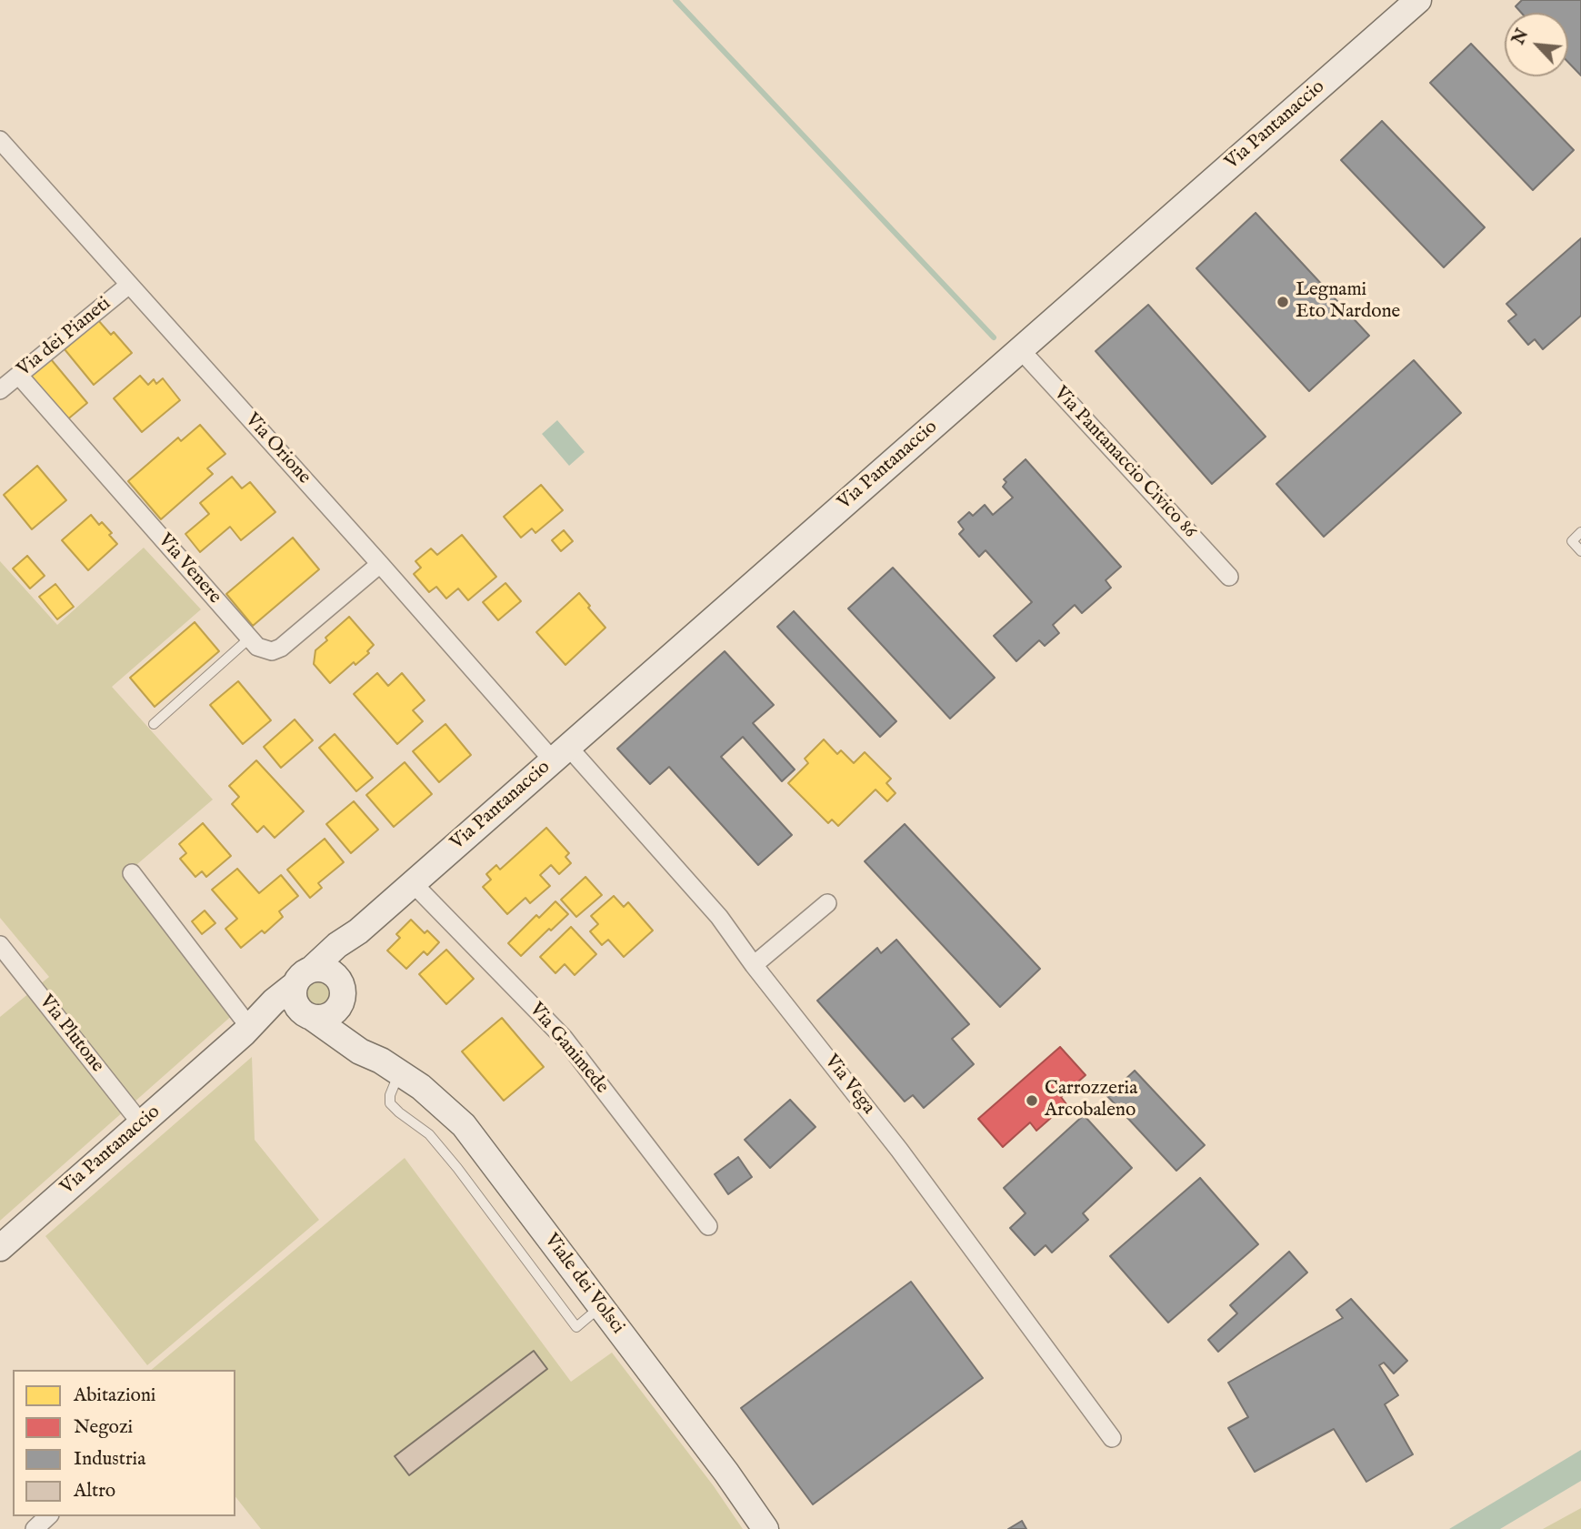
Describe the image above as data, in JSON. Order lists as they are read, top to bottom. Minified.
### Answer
{"streets":{"street":["Via Pantanaccio","Via dei Pianeti","Via Orione","Via Pantanaccio Civico 86","Via Venere","Via Plutone","Via Ganimede","Via Vega","Viale dei Volsci"]},"crossings":[["Via Pantanaccio","Via Orione"],["Via Pantanaccio","Via Pantanaccio Civico 86"],["Via Pantanaccio","Via Plutone"],["Via Pantanaccio","Via Ganimede"],["Via Pantanaccio","Via Vega"],["Via Pantanaccio","Viale dei Volsci"],["Via dei Pianeti","Via Orione"],["Via dei Pianeti","Via Venere"],["Via Orione","Via Venere"],["Via Orione","Via Vega"]],"places":["Legnami Eto Nardone","Carrozzeria Arcobaleno"],"legend":["Abitazioni","Negozi","Industria","Altro"],"north":"top left"}
